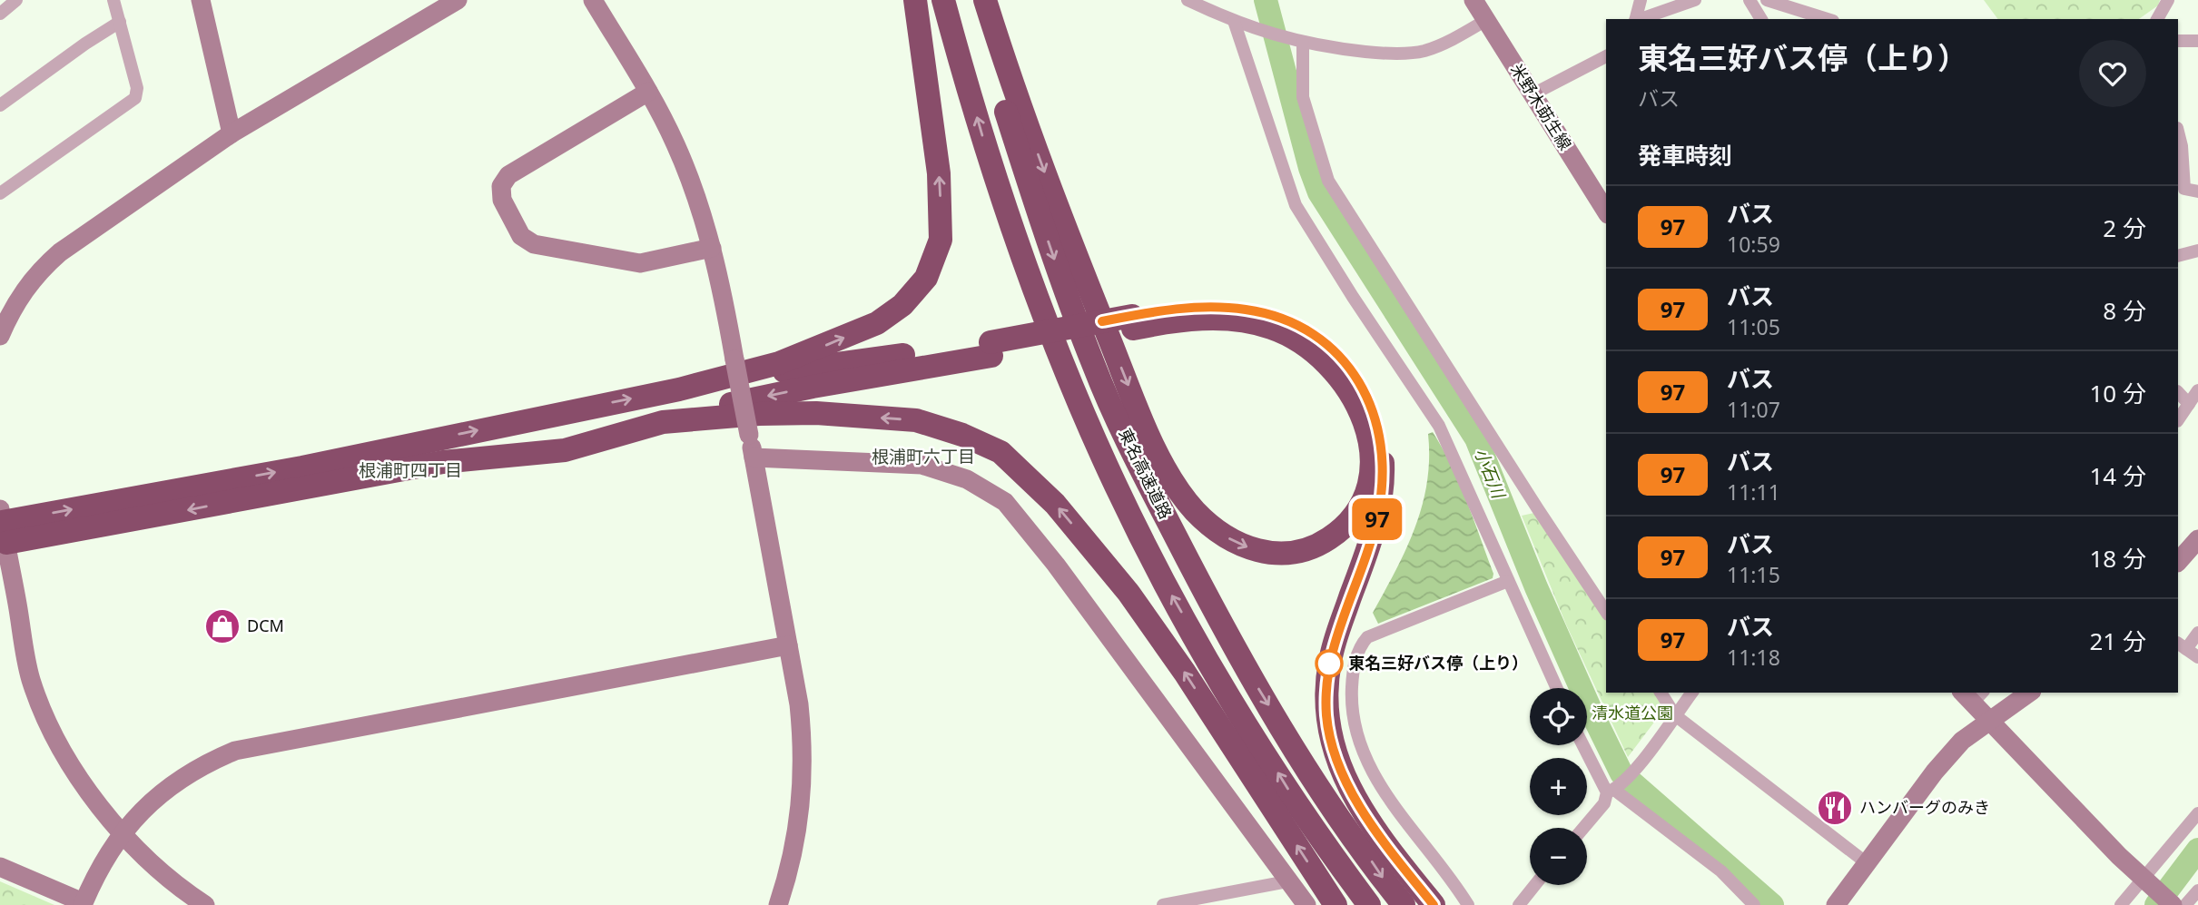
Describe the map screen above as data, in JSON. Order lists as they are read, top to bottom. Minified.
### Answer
{"streets":{"highway":["東名高速道路"],"street":["米野木莇生線"]},"districts":["根浦町六丁目","根浦町四丁目"],"water":["小石川"],"parks":["清水道公園"],"places":{"shop":["DCM"],"other":["東名三好バス停（上り）"],"restaurant":["ハンバーグのみき"]},"lines":["bus line 97"],"page":{"on_map":"97","heading":[["東名三好バス停（上り）","バス"],"発車時刻"],"list":[{"mark":"97","name":"バス","note":"10:59","value":"2 分"},{"mark":"97","name":"バス","note":"11:05","value":"8 分"},{"mark":"97","name":"バス","note":"11:07","value":"10 分"},{"mark":"97","name":"バス","note":"11:11","value":"14 分"},{"mark":"97","name":"バス","note":"11:15","value":"18 分"},{"mark":"97","name":"バス","note":"11:18","value":"21 分"}],"map_buttons":["+","−"]}}
